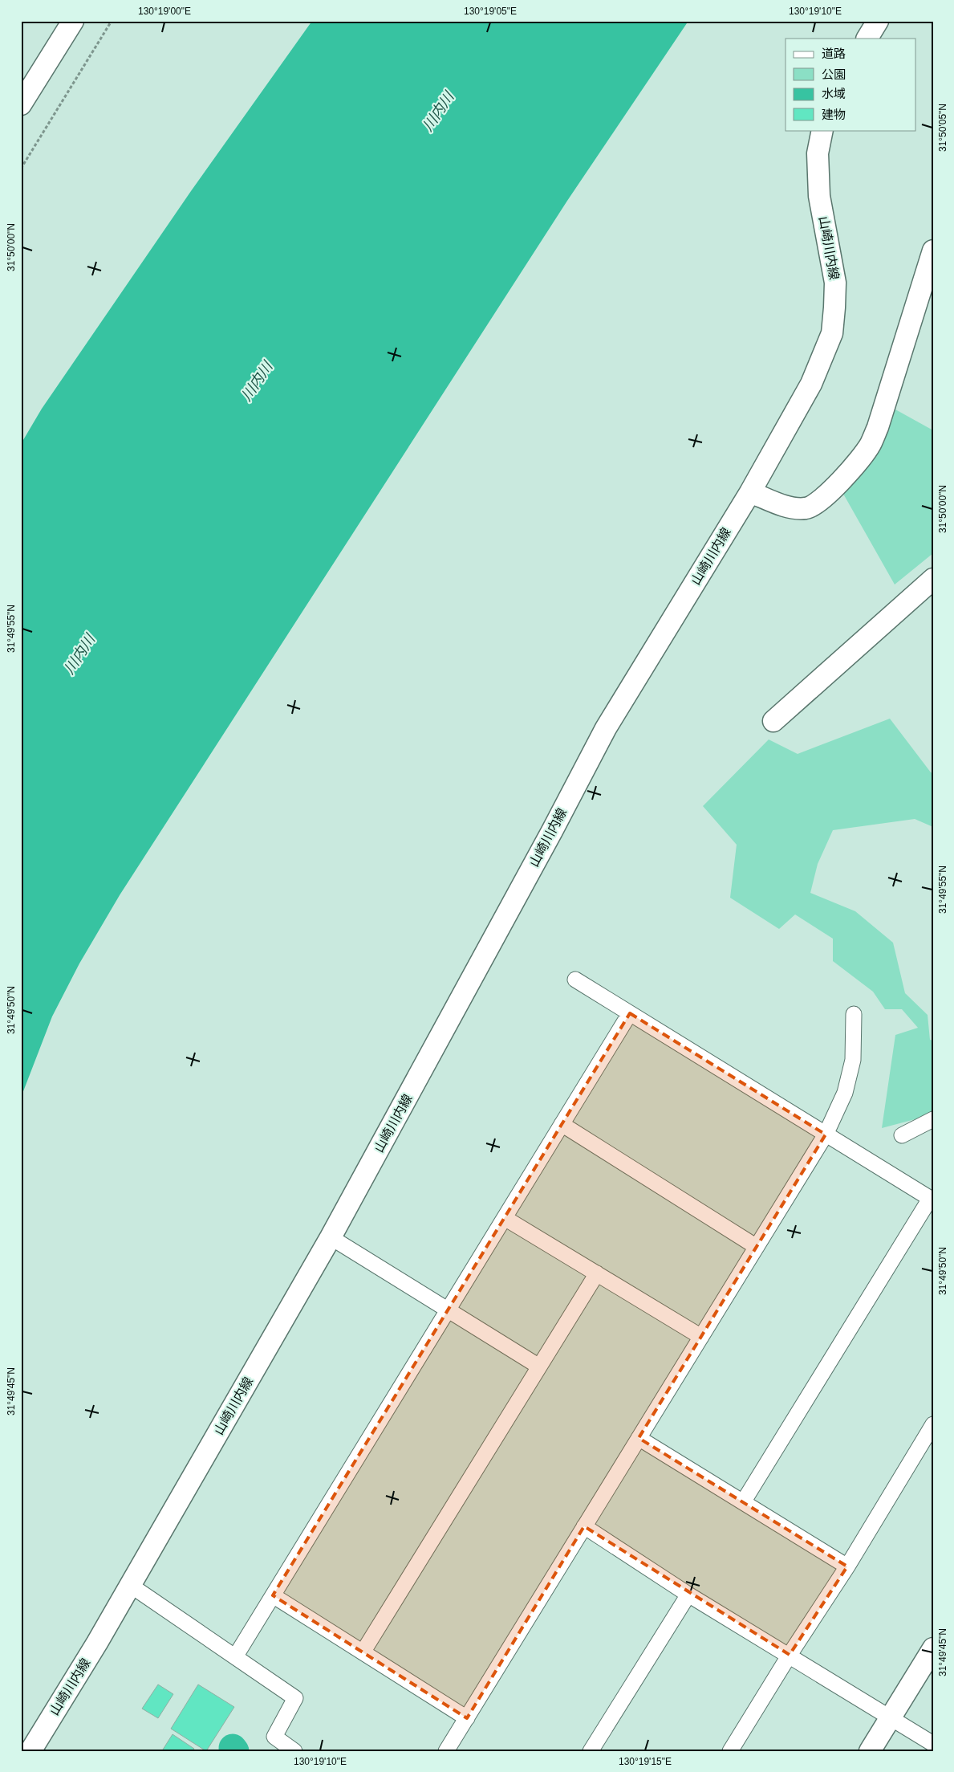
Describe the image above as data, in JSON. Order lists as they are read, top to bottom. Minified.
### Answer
{"streets":{"main road":["山崎川内線"]},"water":["川内川"],"legend":["道路","公園","水域","建物"],"coordinates":["130°19'00\"E","130°19'05\"E","130°19'10\"E","31°50'05\"N","31°50'00\"N","31°49'55\"N","31°49'50\"N","31°49'45\"N","130°19'15\"E"]}
